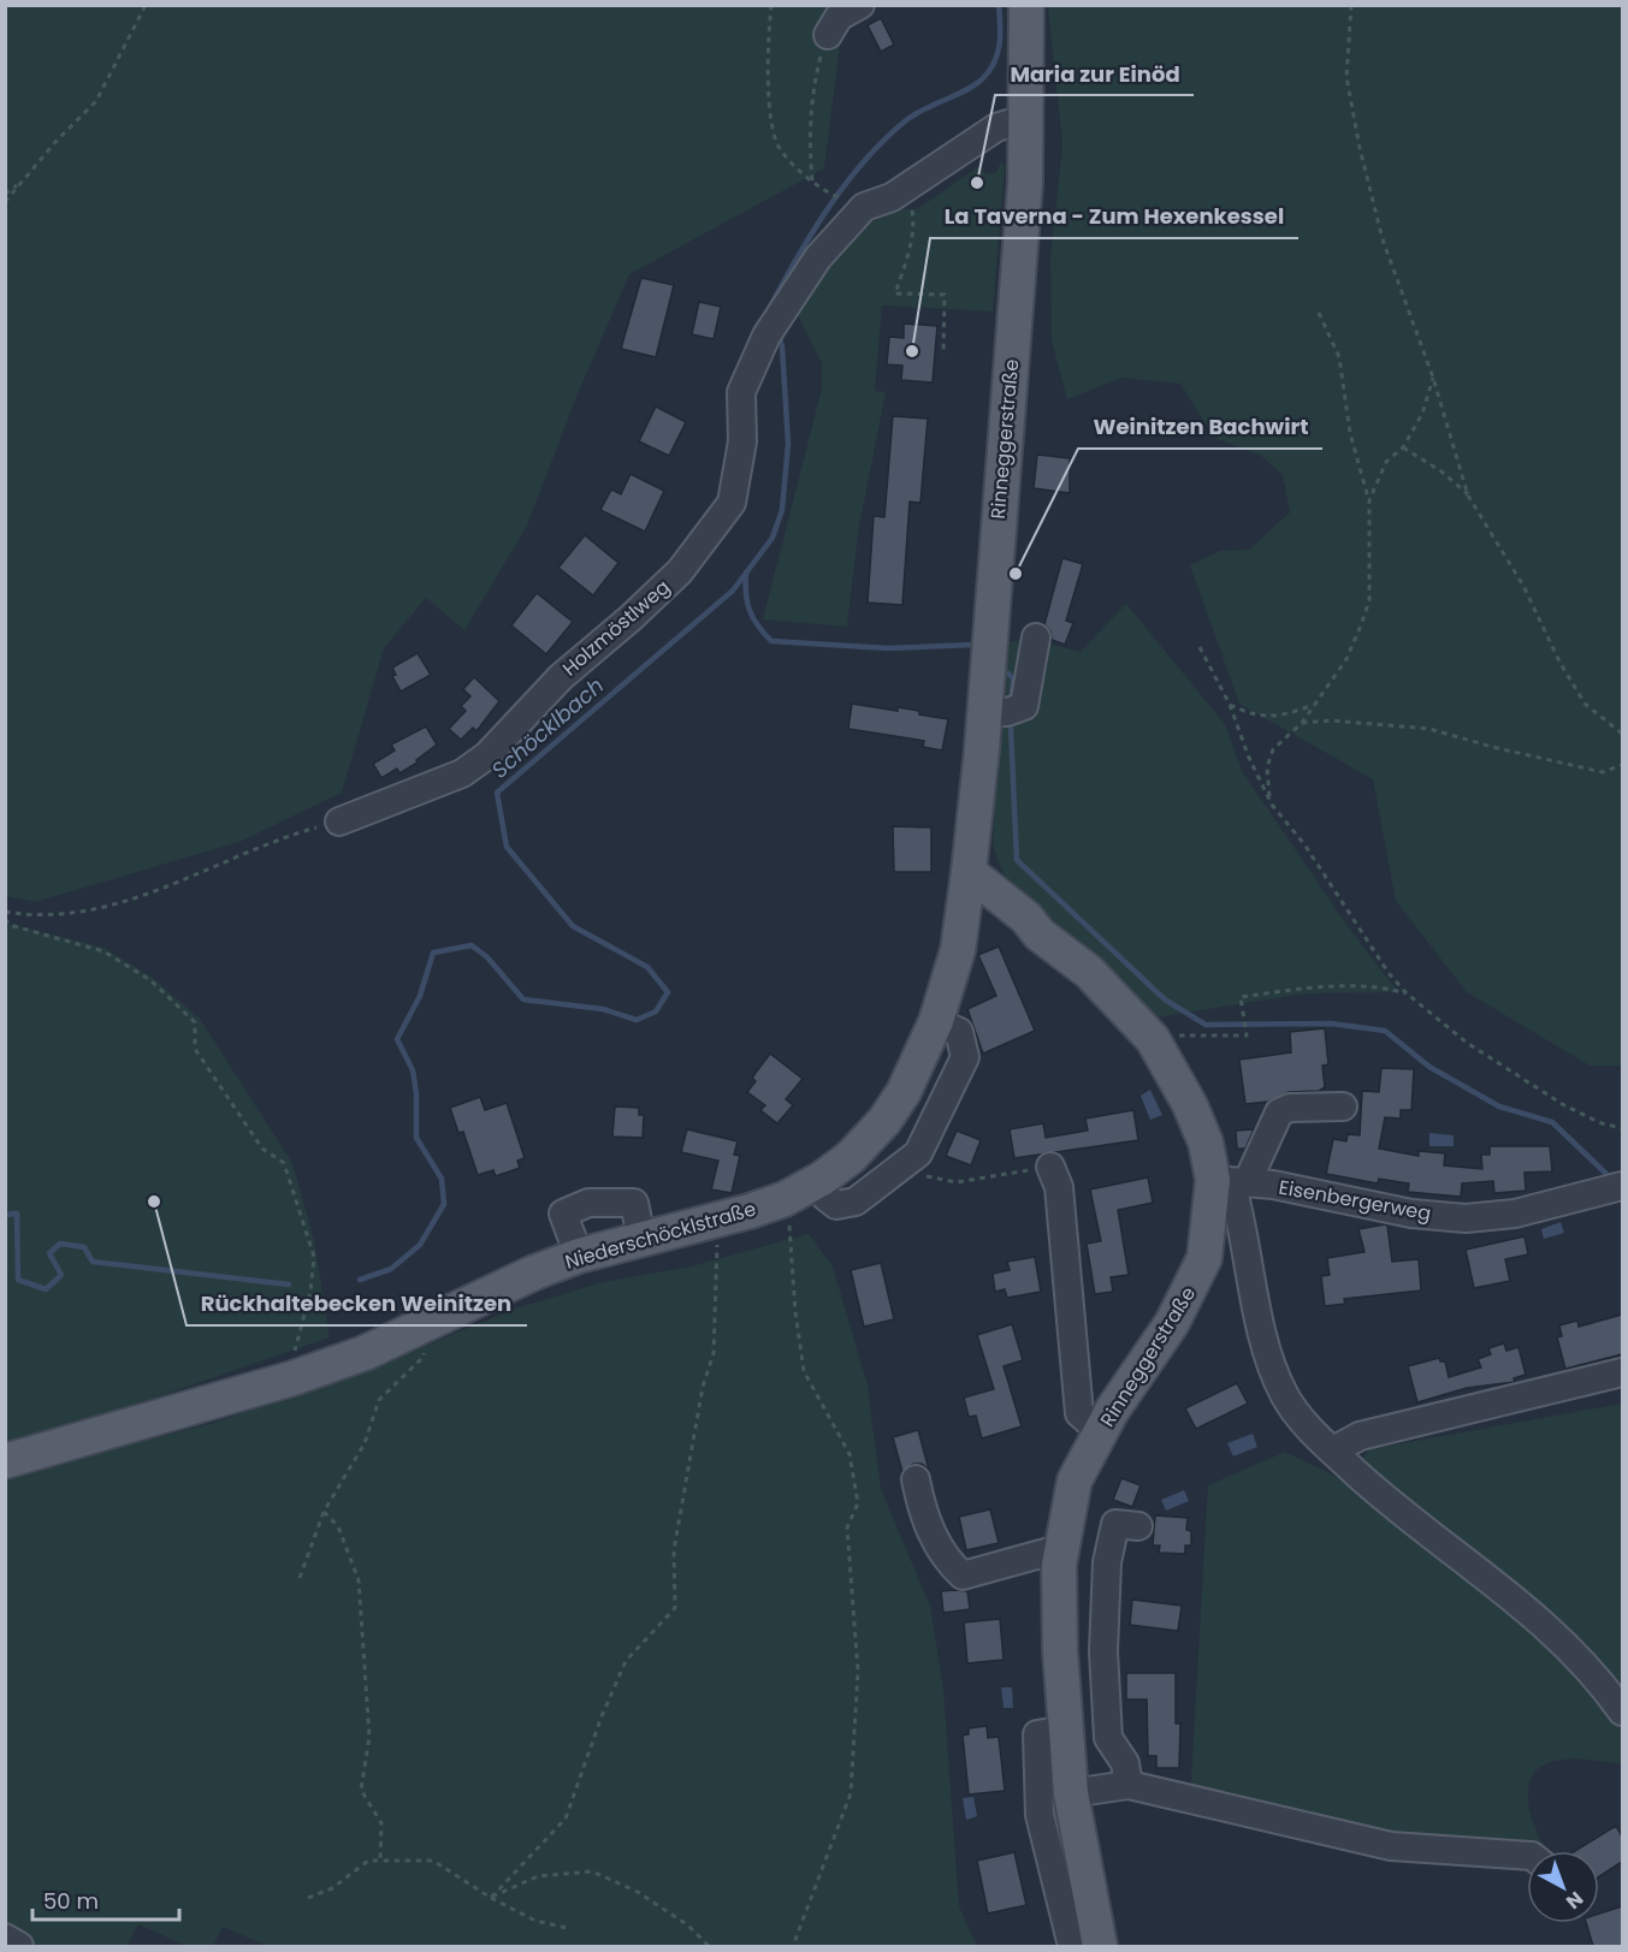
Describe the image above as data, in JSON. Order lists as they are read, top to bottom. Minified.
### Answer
{"streets":{"main road":["Rinneggerstraße","Niederschöcklstraße"],"street":["Holzmöstlweg","Eisenbergerweg"]},"crossings":[["Rinneggerstraße","Holzmöstlweg"],["Rinneggerstraße","Eisenbergerweg"],["Rinneggerstraße","Niederschöcklstraße"]],"water":["Schöcklbach"],"places":["Maria zur Einöd","La Taverna - Zum Hexenkessel","Weinitzen Bachwirt","Rückhaltebecken Weinitzen"],"scale_bar":"50 m","north":"bottom right"}
